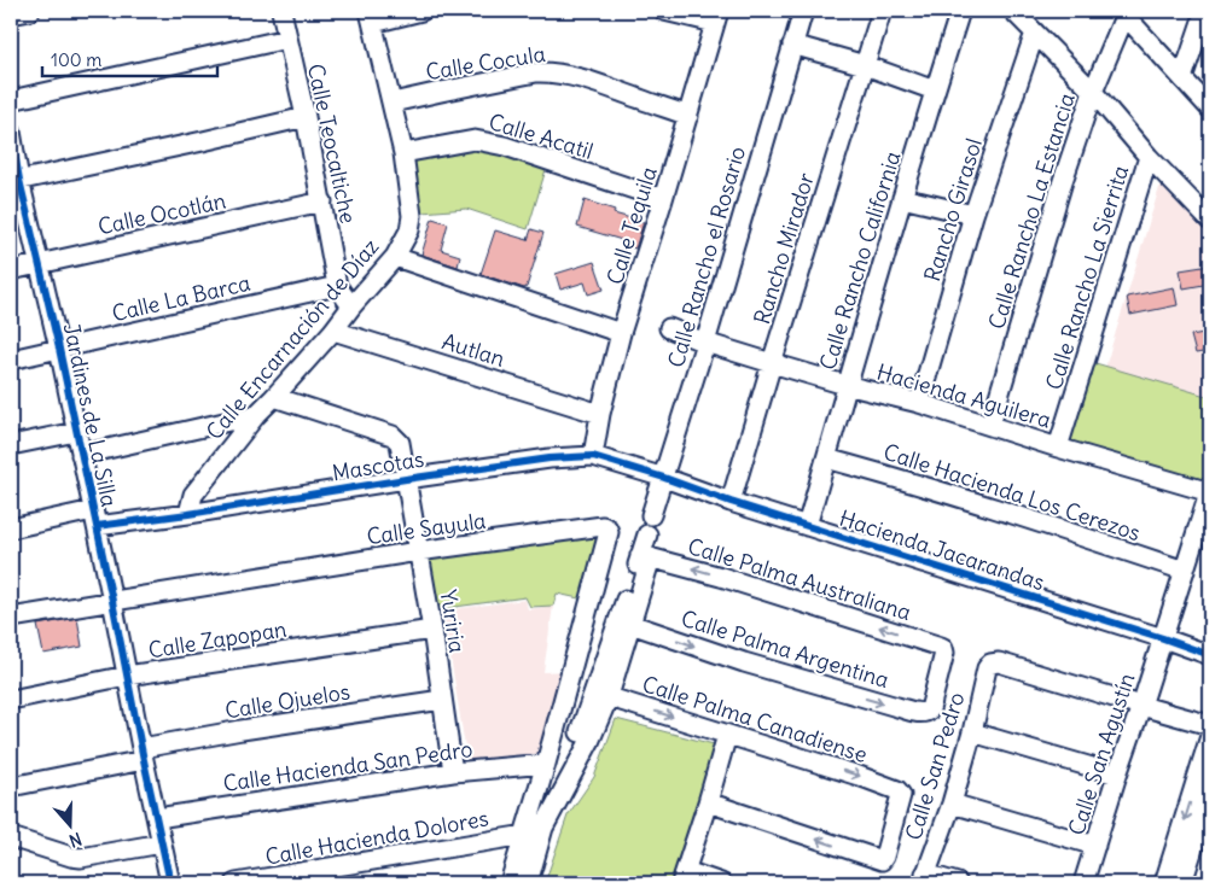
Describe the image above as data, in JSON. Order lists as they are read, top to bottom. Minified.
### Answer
{"streets":{"street":["Calle Cocula","Calle Acatil","Calle Teocaltiche","Rancho Girasol","Calle Rancho La Estancia","Calle Ocotlán","Calle Tequila","Rancho Mirador","Calle Rancho el Rosario","Calle Rancho California","Calle Rancho La Sierrita","Calle La Barca","Calle Encarnación de Díaz","Autlan","Hacienda Aguilera","Jardines de La Silla","Mascotas","Calle Hacienda Los Cerezos","Calle Sayula","Hacienda Jacarandas","Calle Palma Australiana","Yuriria","Calle Zapopan","Calle Palma Argentina","Calle Ojuelos","Calle Palma Canadiense","Calle San Agustín","Calle Hacienda San Pedro","Calle San Pedro","Calle Hacienda Dolores"]},"crossings":[["Calle Cocula","Calle Tequila"],["Calle Cocula","Calle Encarnación de Díaz"],["Calle Acatil","Calle Tequila"],["Calle Acatil","Calle Encarnación de Díaz"],["Calle Teocaltiche","Calle Ocotlán"],["Calle Teocaltiche","Calle La Barca"],["Rancho Girasol","Hacienda Aguilera"],["Calle Rancho La Estancia","Hacienda Aguilera"],["Calle Ocotlán","Jardines de La Silla"],["Calle Tequila","Autlan"],["Calle Tequila","Mascotas"],["Rancho Mirador","Hacienda Aguilera"],["Rancho Mirador","Hacienda Jacarandas"],["Calle Rancho el Rosario","Hacienda Aguilera"],["Calle Rancho el Rosario","Mascotas"],["Calle Rancho el Rosario","Hacienda Jacarandas"],["Calle Rancho California","Hacienda Aguilera"],["Calle Rancho California","Calle Hacienda Los Cerezos"],["Calle Rancho California","Hacienda Jacarandas"],["Calle Rancho La Sierrita","Hacienda Aguilera"],["Calle La Barca","Jardines de La Silla"],["Calle Encarnación de Díaz","Autlan"],["Calle Encarnación de Díaz","Mascotas"],["Calle Encarnación de Díaz","Yuriria"],["Hacienda Aguilera","Calle San Agustín"],["Jardines de La Silla","Mascotas"],["Jardines de La Silla","Calle Sayula"],["Jardines de La Silla","Calle Zapopan"],["Jardines de La Silla","Calle Ojuelos"],["Jardines de La Silla","Calle Hacienda San Pedro"],["Mascotas","Hacienda Jacarandas"],["Mascotas","Yuriria"],["Calle Hacienda Los Cerezos","Calle San Agustín"],["Calle Sayula","Yuriria"],["Calle Sayula","Calle Hacienda San Pedro"],["Hacienda Jacarandas","Calle San Agustín"],["Calle Palma Australiana","Calle Palma Argentina"],["Yuriria","Calle Zapopan"],["Yuriria","Calle Ojuelos"],["Yuriria","Calle Hacienda San Pedro"],["Calle San Agustín","Calle San Pedro"]],"one_way":["Calle Palma Argentina"],"scale_bar":"100 m","north":"bottom"}
